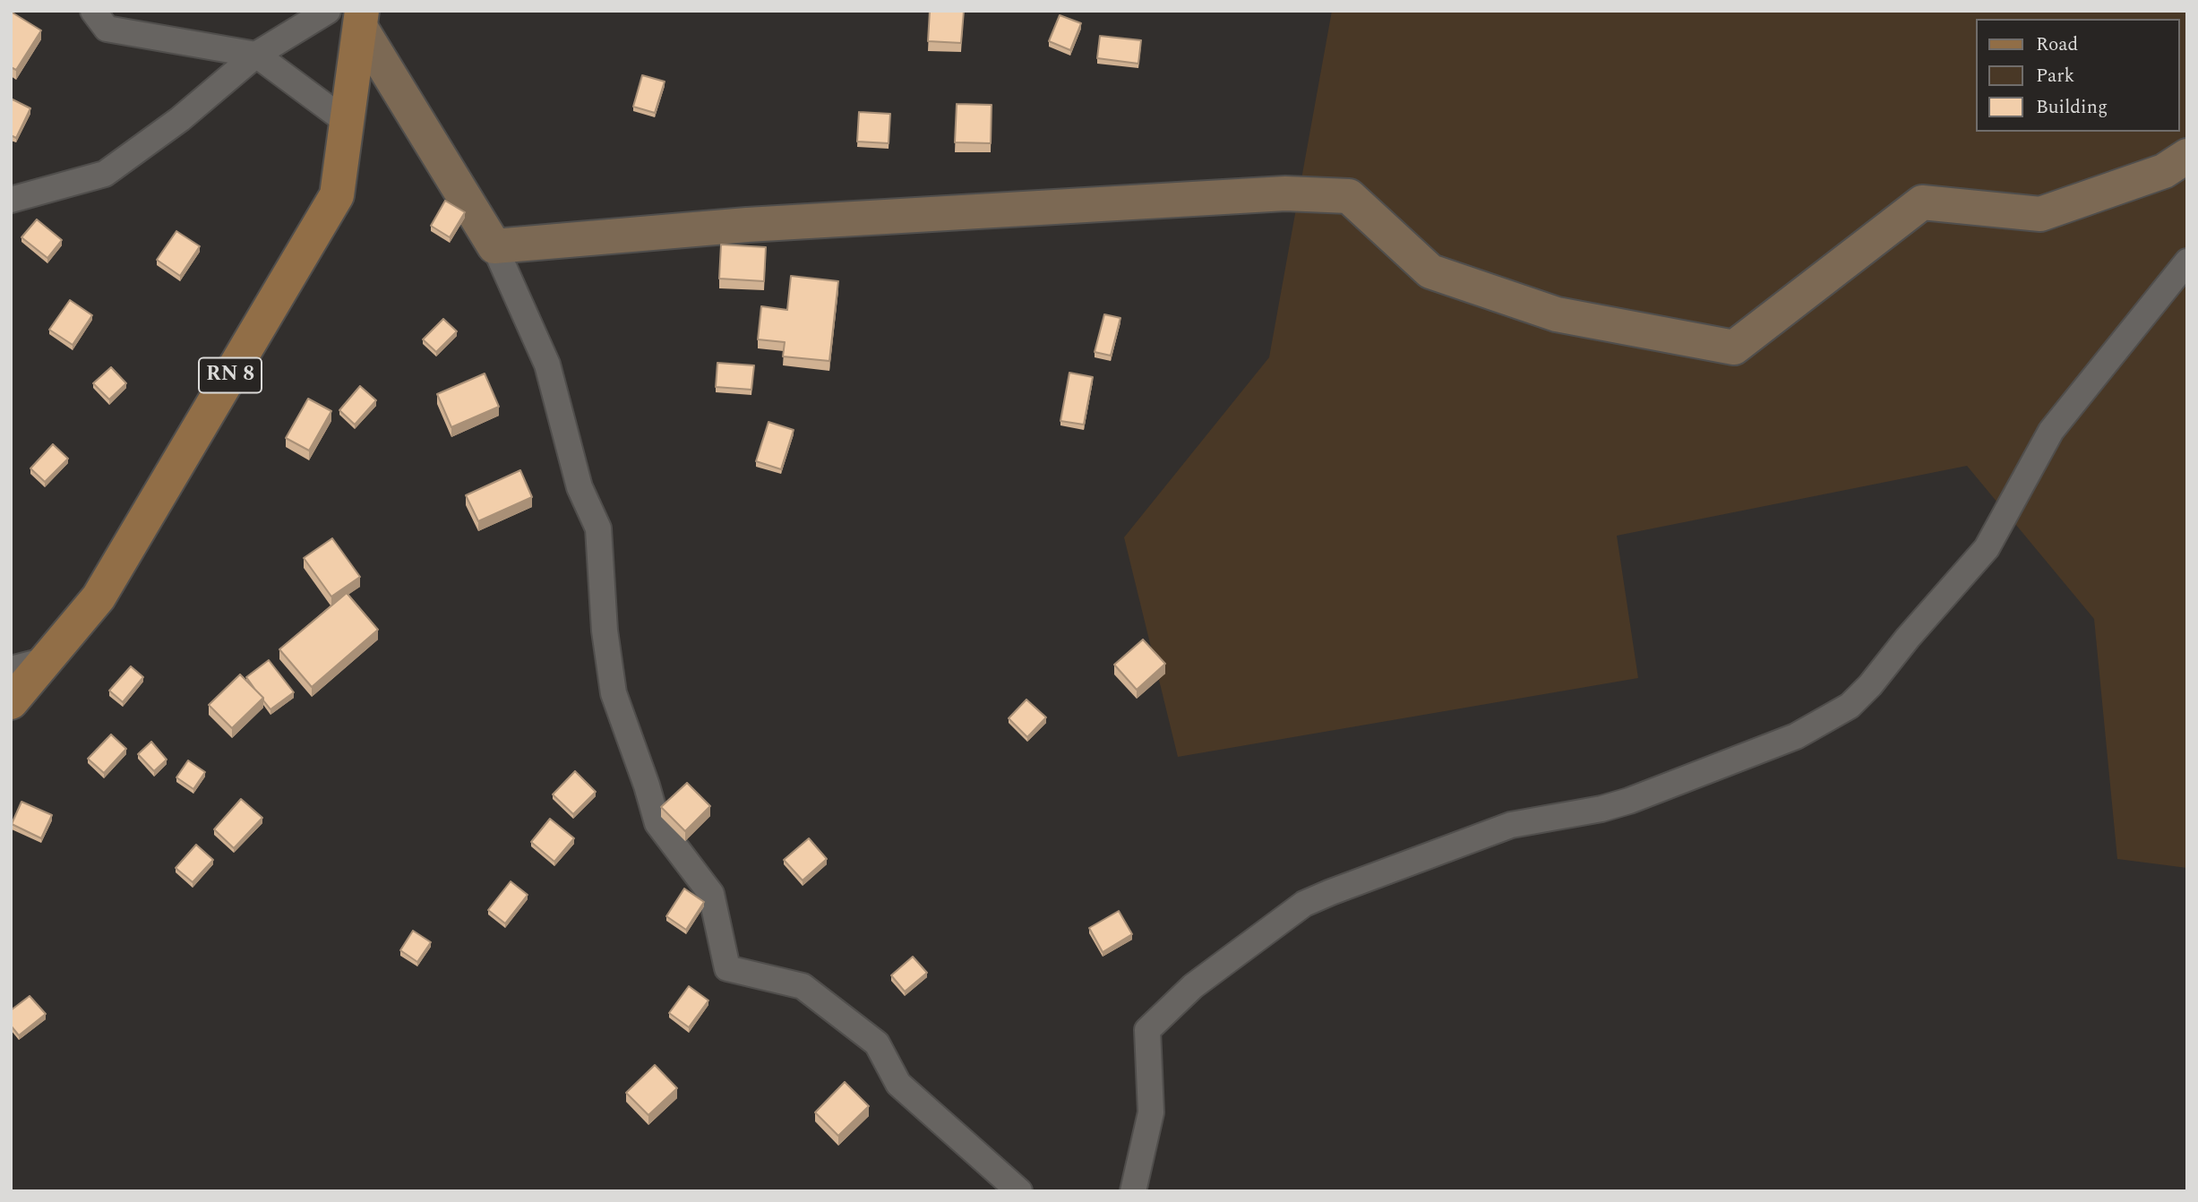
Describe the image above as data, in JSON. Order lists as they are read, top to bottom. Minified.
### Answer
{"streets":{"main road":["RN 8"]},"legend":["Road","Park","Building"]}
